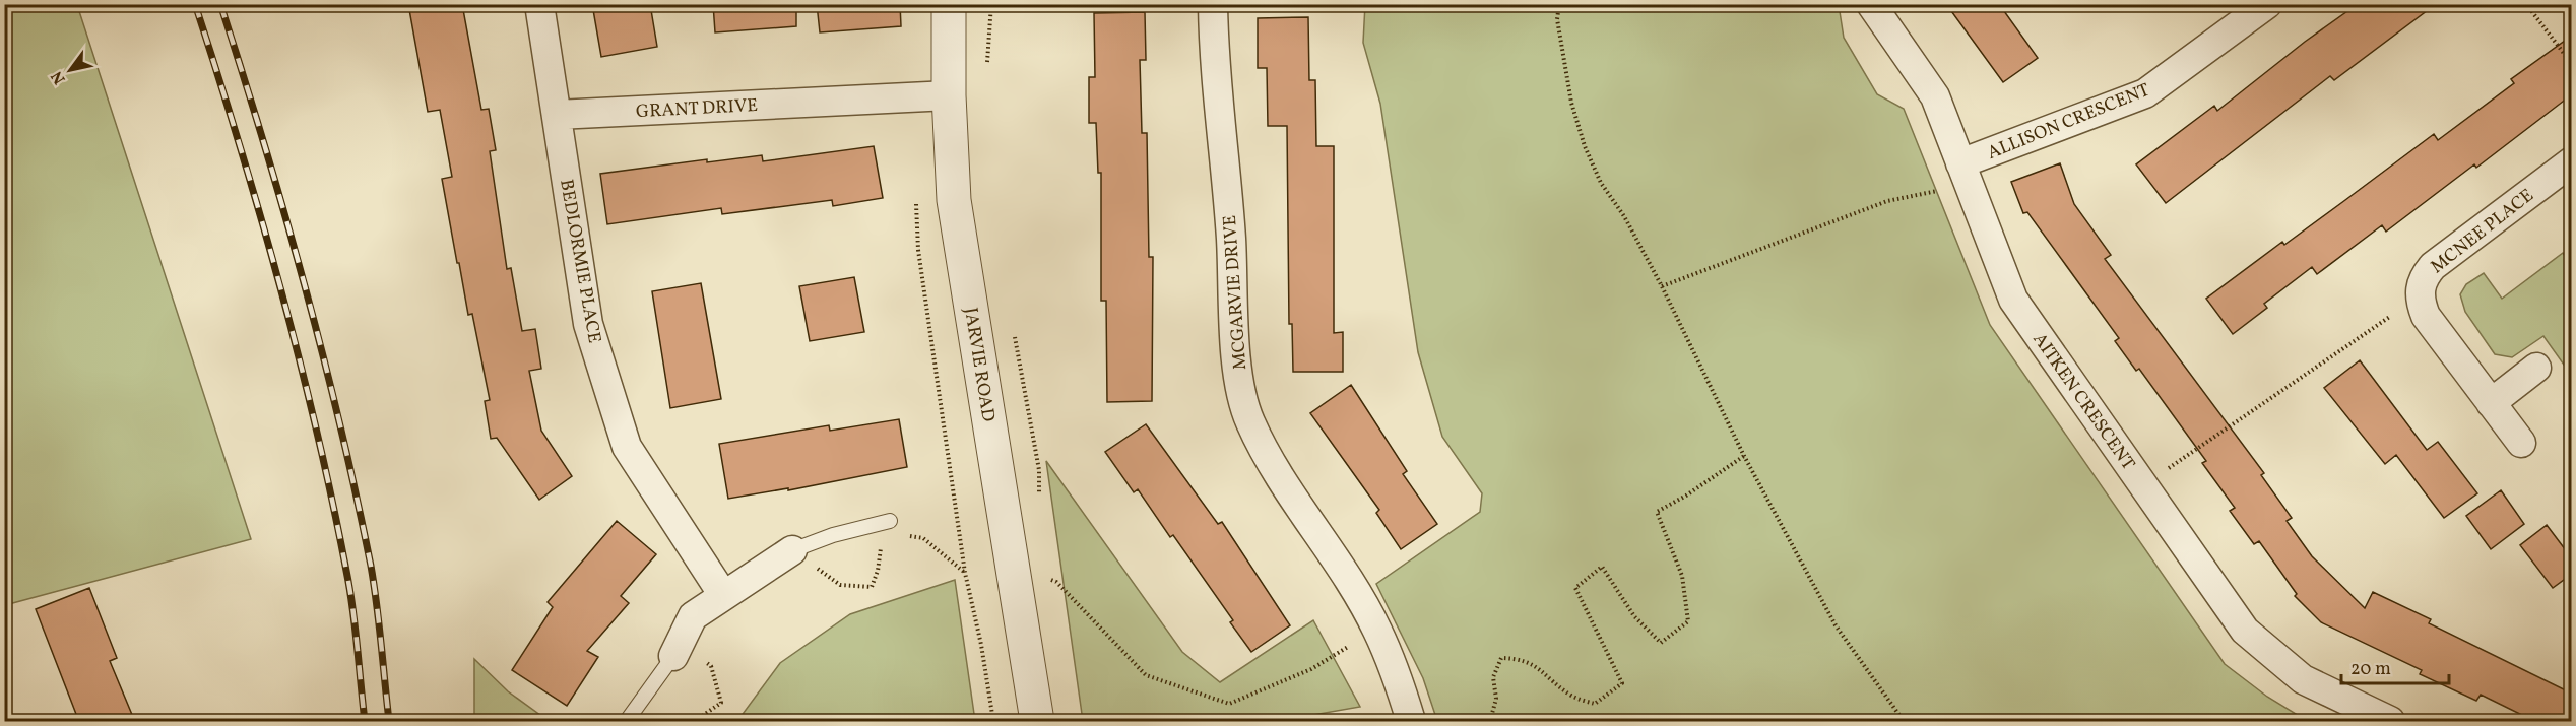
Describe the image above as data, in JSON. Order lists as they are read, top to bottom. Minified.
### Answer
{"streets":{"street":["GRANT DRIVE","ALLISON CRESCENT","MCNEE PLACE","BEDLORMIE PLACE","MCGARVIE DRIVE","JARVIE ROAD","AITKEN CRESCENT"]},"crossings":[["GRANT DRIVE","BEDLORMIE PLACE"],["GRANT DRIVE","JARVIE ROAD"],["ALLISON CRESCENT","AITKEN CRESCENT"]],"scale_bar":"20 m","north":"bottom left"}
